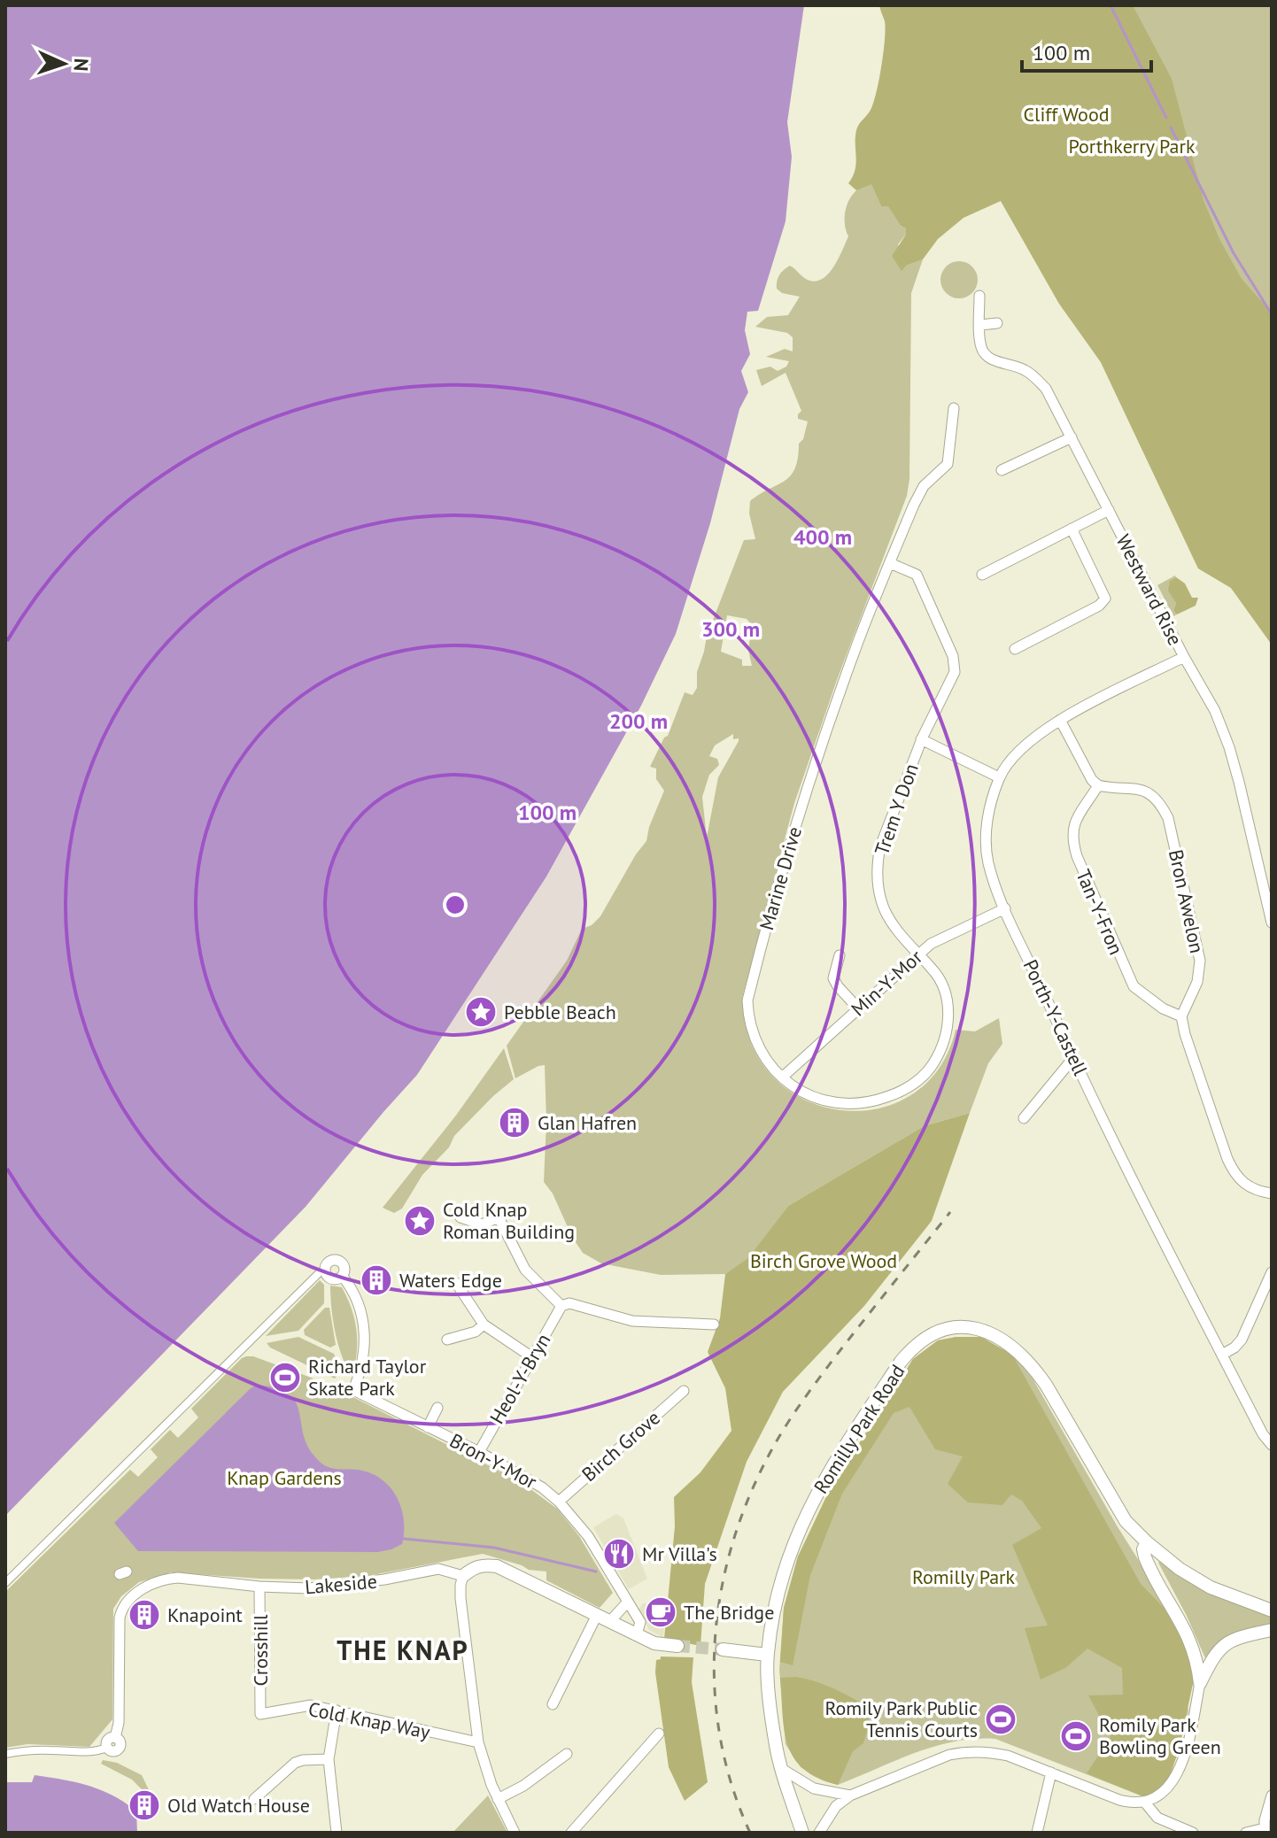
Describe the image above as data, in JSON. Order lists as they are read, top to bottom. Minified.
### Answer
{"streets":{"street":["Westward Rise","Trem Y Don","Marine Drive","Bron Awelon","Tan-Y-Fron","Min-Y-Mor","Porth-Y-Castell","Heol-Y-Bryn","Romilly Park Road","Birch Grove","Bron-Y-Mor","Lakeside","Crosshill","Cold Knap Way"]},"crossings":[["Westward Rise","Porth-Y-Castell"],["Trem Y Don","Marine Drive"],["Trem Y Don","Min-Y-Mor"],["Trem Y Don","Porth-Y-Castell"],["Marine Drive","Min-Y-Mor"],["Bron Awelon","Tan-Y-Fron"],["Min-Y-Mor","Porth-Y-Castell"],["Heol-Y-Bryn","Bron-Y-Mor"],["Birch Grove","Bron-Y-Mor"],["Bron-Y-Mor","Lakeside"],["Lakeside","Crosshill"],["Crosshill","Cold Knap Way"]],"districts":["THE KNAP"],"parks":["Cliff Wood","Porthkerry Park","Birch Grove Wood","Knap Gardens","Romilly Park"],"places":{"place":["Pebble Beach","Cold Knap Roman Building"],"building":["Glan Hafren","Waters Edge","Knapoint","Old Watch House"],"sports":["Richard Taylor Skate Park","Romily Park Public Tennis Courts","Romily Park Bowling Green"],"restaurant":["Mr Villa's"],"cafe":["The Bridge"]},"scale_bar":"100 m","north":"right","rings":["400 m","300 m","200 m","100 m"]}
